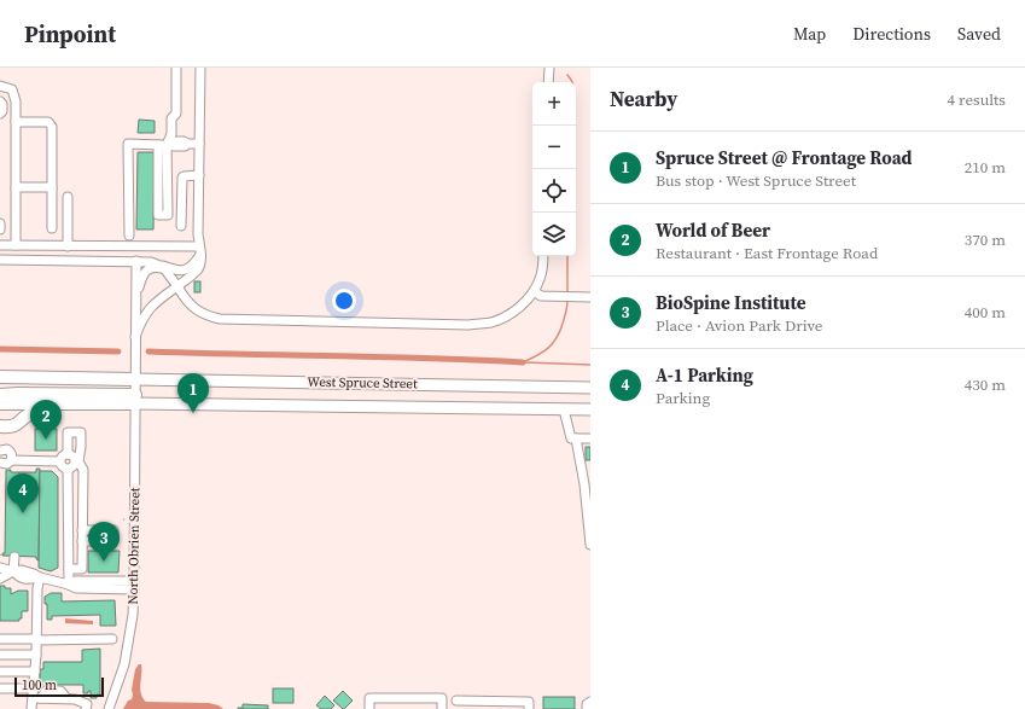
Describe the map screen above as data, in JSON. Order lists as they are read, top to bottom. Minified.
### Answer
{"streets":{"main road":["West Spruce Street"],"street":["North Obrien Street"]},"crossings":[["West Spruce Street","North Obrien Street"]],"scale_bar":"100 m","page":{"header":"Pinpoint","nav":["Map","Directions","Saved"],"heading":["Nearby","4 results"],"map_buttons":["+","−"],"list":[{"mark":"1","name":"Spruce Street @ Frontage Road","note":"Bus stop · West Spruce Street","value":"210 m"},{"mark":"2","name":"World of Beer","note":"Restaurant · East Frontage Road","value":"370 m"},{"mark":"3","name":"BioSpine Institute","note":"Place · Avion Park Drive","value":"400 m"},{"mark":"4","name":"A-1 Parking","note":"Parking","value":"430 m"}],"pins":["1","2","4","3"],"scale":"100 m"}}
